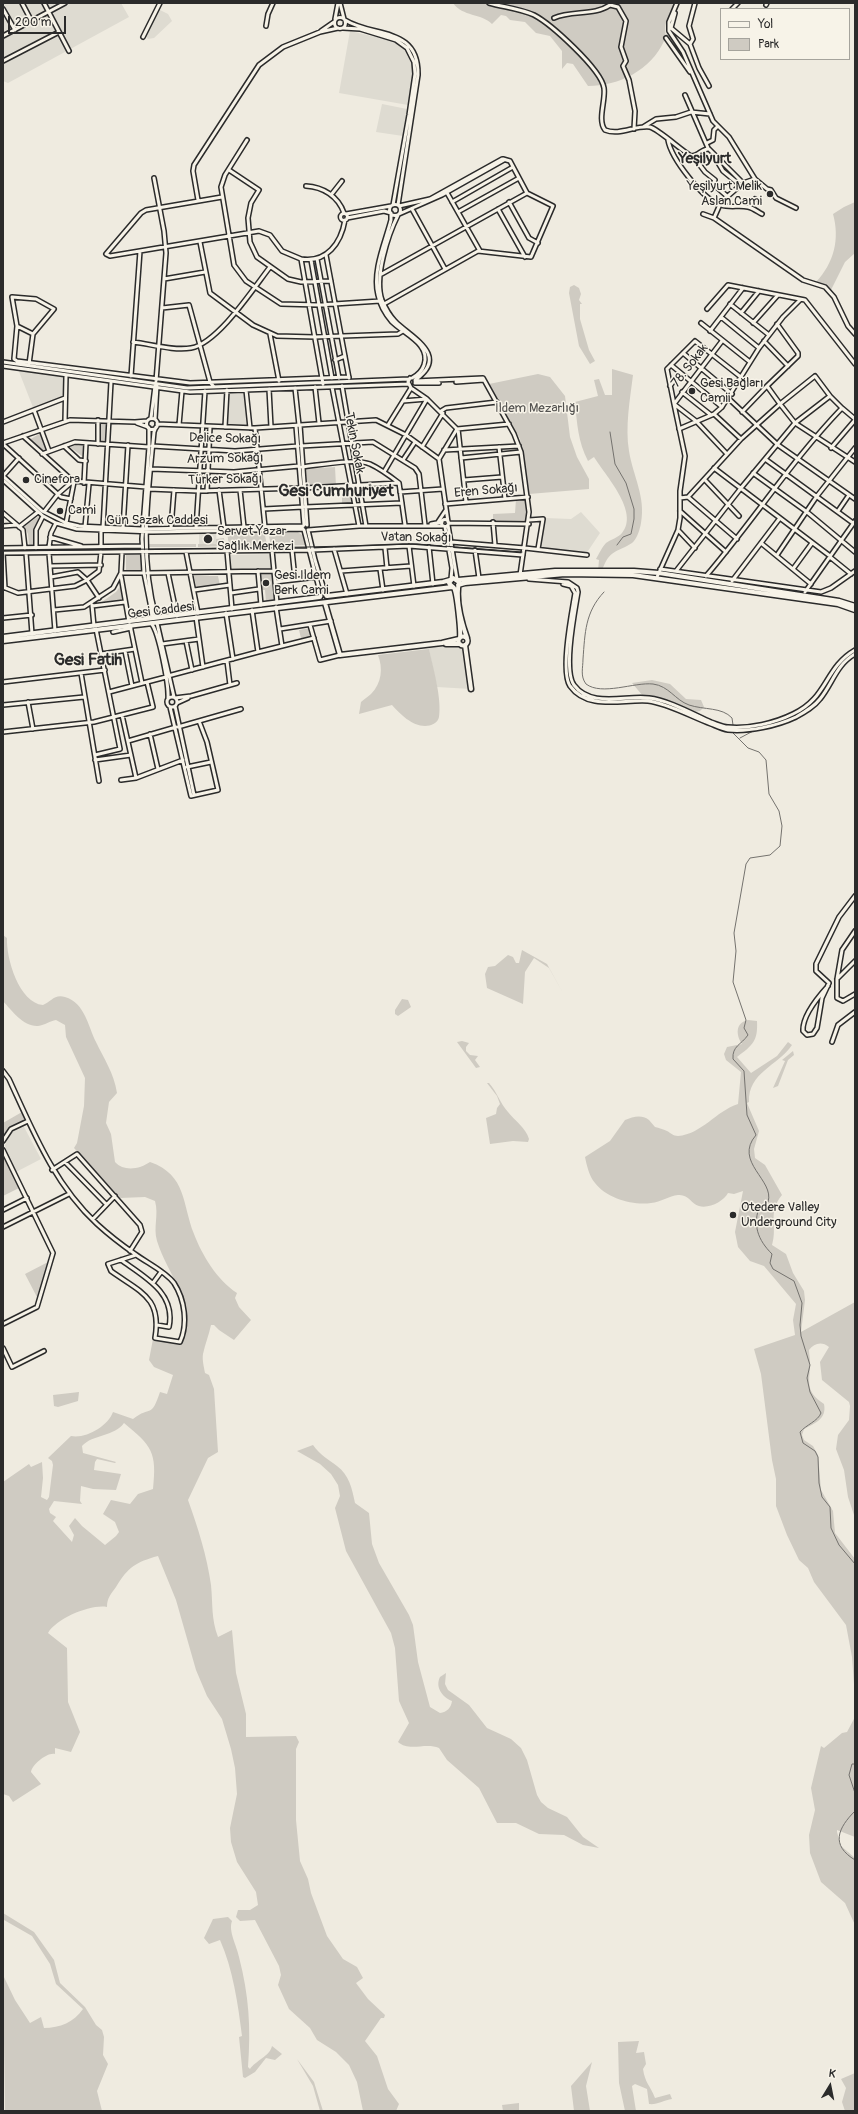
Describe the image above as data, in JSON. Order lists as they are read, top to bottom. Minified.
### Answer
{"streets":{"main road":["Gesi Caddesi"],"street":["78. Sokak","Delice Sokağı","Tekin Sokak","Arzum Sokağı","Türker Sokağı","Eren Sokağı","Gün Sazak Caddesi","Vatan Sokağı"]},"crossings":[["Delice Sokağı","Tekin Sokak"],["Tekin Sokak","Arzum Sokağı"],["Tekin Sokak","Türker Sokağı"]],"districts":["Yeşilyurt","Gesi Cumhuriyet","Gesi Fatih"],"parks":["İldem Mezarlığı"],"places":["Yeşilyurt Melik Aslan Cami","Gesi Bağları Camii","Cinefora","Cami","Servet Yazar Sağlık Merkezi","Gesi Ildem Berk Cami","Otedere Valley Underground City"],"legend":["Yol","Park"],"scale_bar":"200 m","north":"top"}
